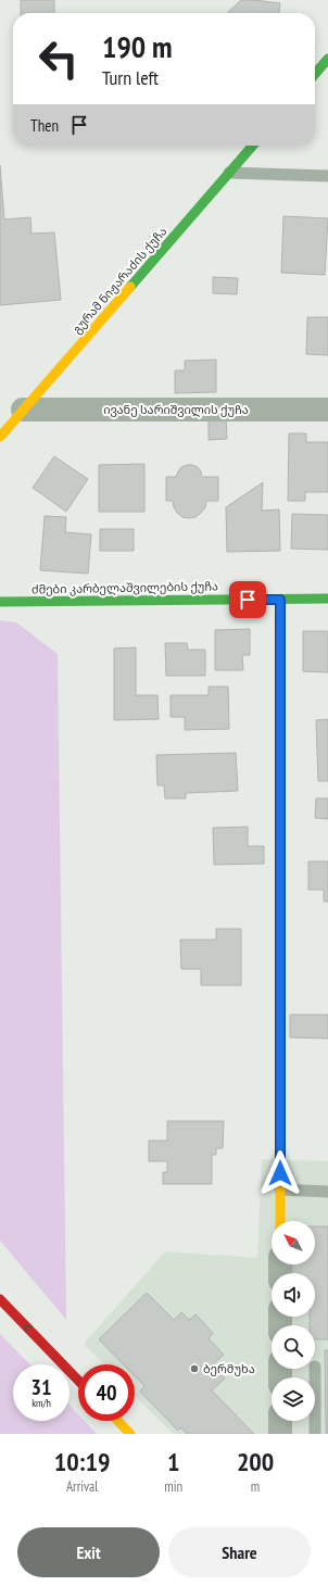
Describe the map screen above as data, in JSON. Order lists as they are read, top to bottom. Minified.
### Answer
{"streets":{"main road":["გურამ ნიჟარაძის ქუჩა","ძმები კარბელაშვილების ქუჩა"],"street":["ივანე სარიშვილის ქუჩა"]},"crossings":[["გურამ ნიჟარაძის ქუჩა","ივანე სარიშვილის ქუჩა"]],"places":["ბერმუხა"],"north":"top left","page":{"turn":["190 m","Turn left"],"then":"Then","speed":"31 km/h","limit":"40","eta":["10:19","Arrival","1","min","200","m"],"buttons":["Exit","Share"]}}
